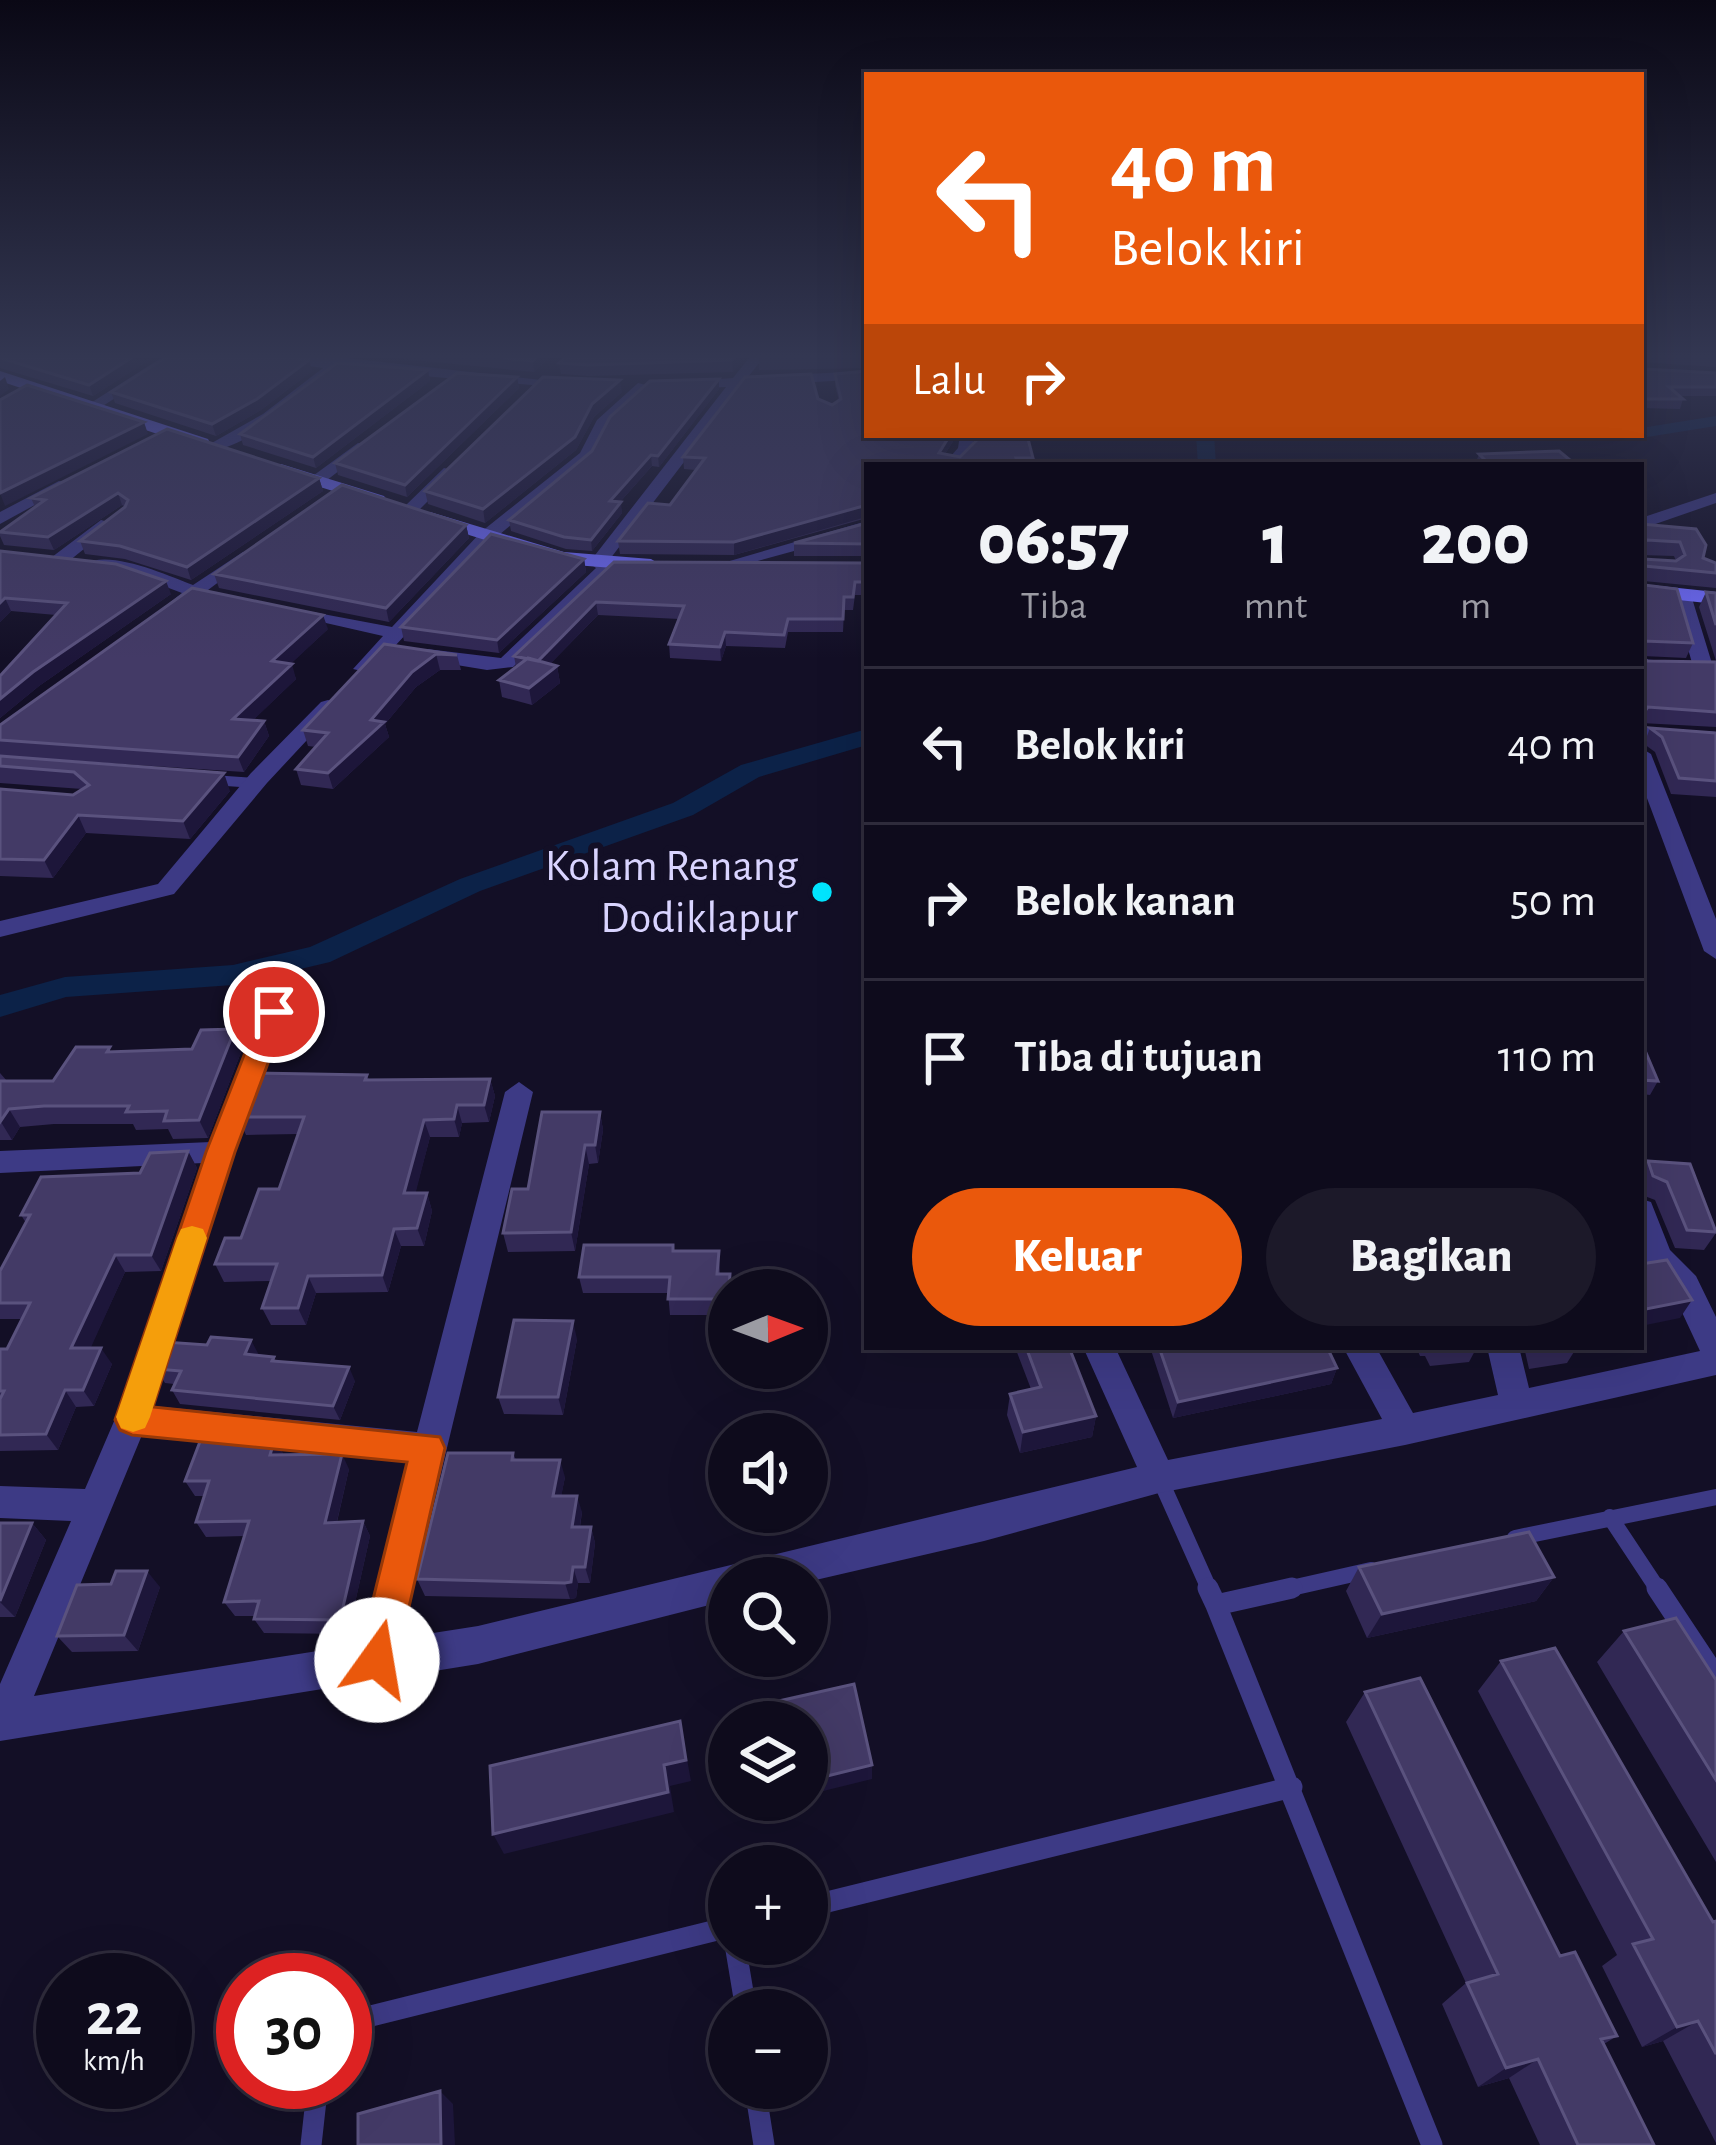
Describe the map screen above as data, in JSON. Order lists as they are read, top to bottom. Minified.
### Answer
{"places":["Kolam Renang Dodiklapur"],"north":"right","page":{"turn":["40 m","Belok kiri"],"then":"Lalu","eta":["06:57","Tiba","1","mnt","200","m"],"list":[{"name":"Belok kiri","value":"40 m"},{"name":"Belok kanan","value":"50 m"},{"name":"Tiba di tujuan","value":"110 m"}],"buttons":["Keluar","Bagikan"],"map_buttons":["+","−"],"speed":"22 km/h","limit":"30"}}
